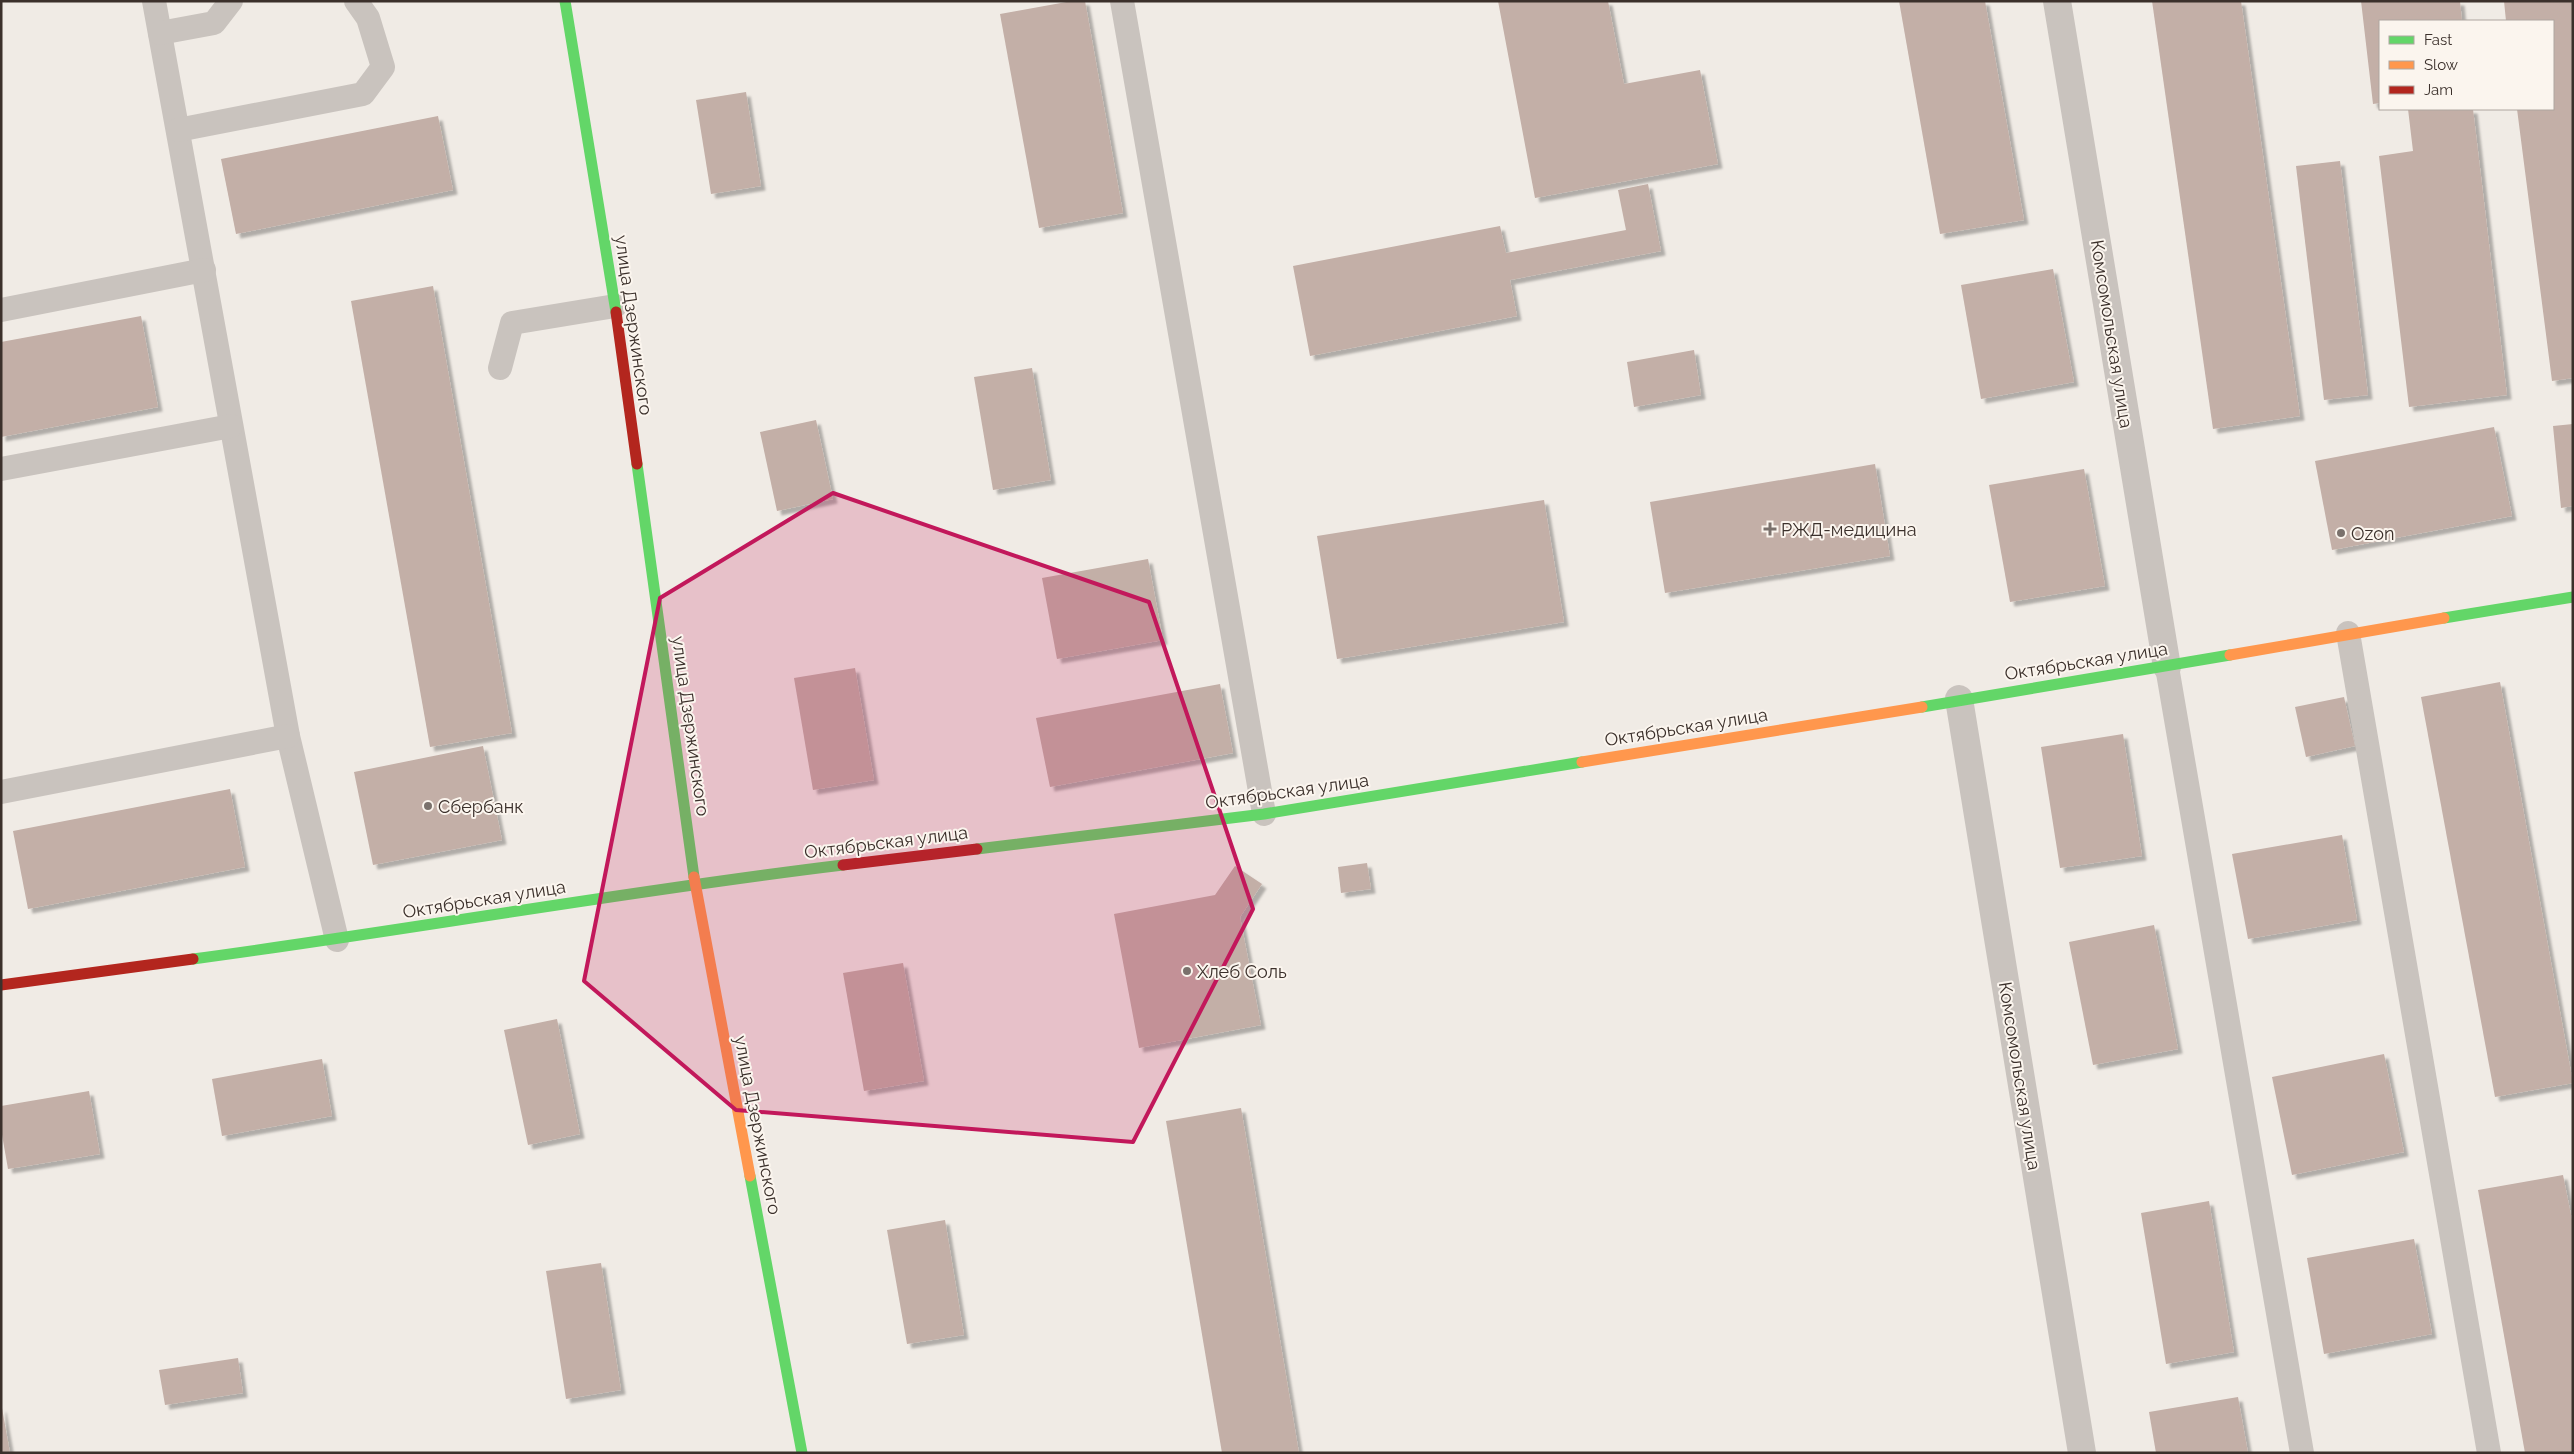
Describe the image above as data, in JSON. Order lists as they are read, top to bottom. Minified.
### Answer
{"streets":{"street":["улица Дзержинского","Комсомольская улица","Октябрьская улица"]},"crossings":[["улица Дзержинского","Октябрьская улица"],["Комсомольская улица","Октябрьская улица"]],"places":{"health":["РЖД-медицина"],"other":["Ozon","Сбербанк","Хлеб Соль"]},"legend":["Fast","Slow","Jam"]}
